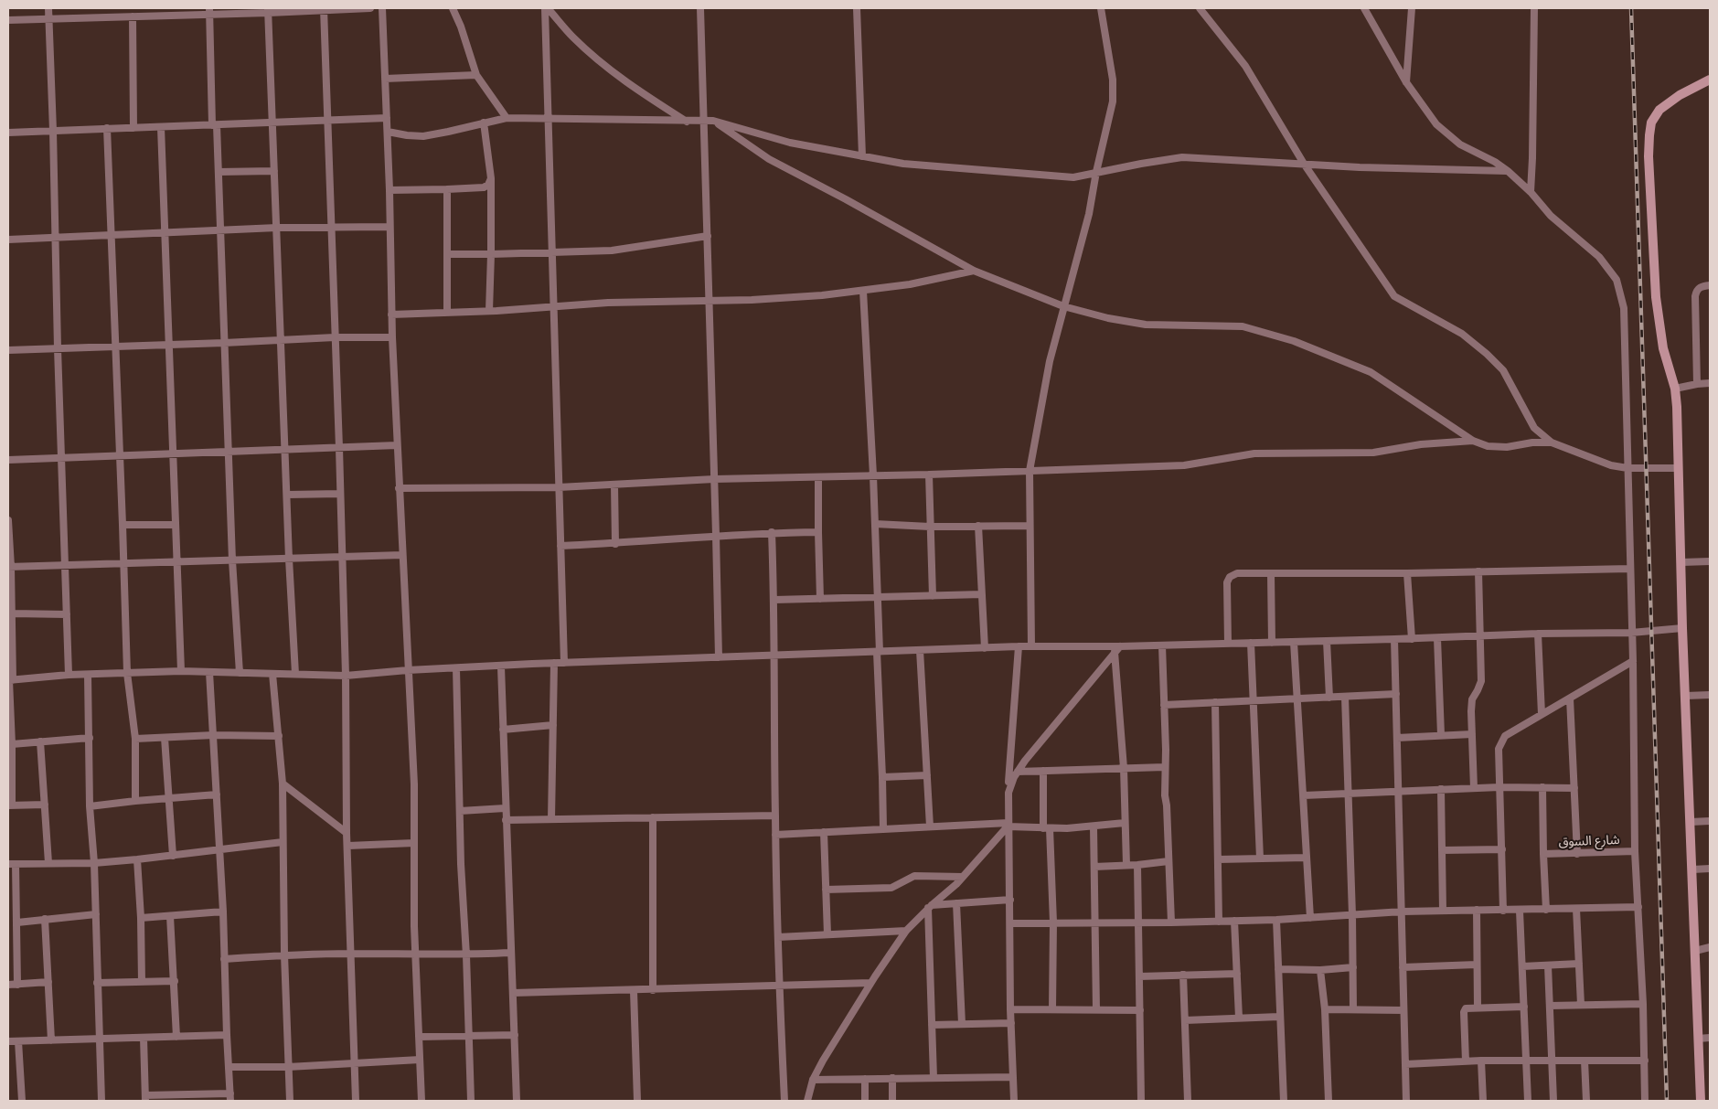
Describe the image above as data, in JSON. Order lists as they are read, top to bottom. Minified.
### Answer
{"streets":{"street":["شارع السوق"]}}
